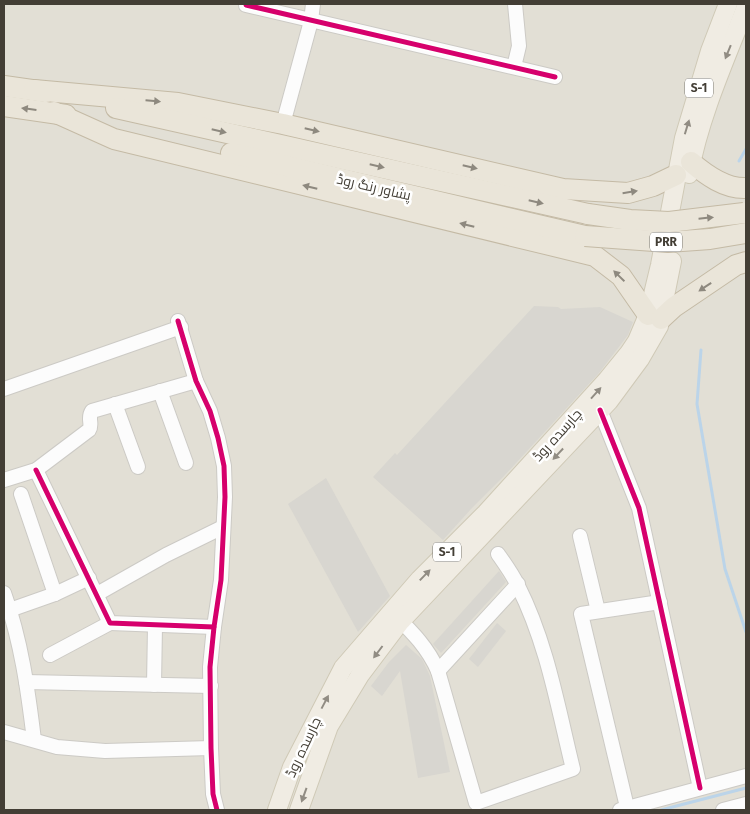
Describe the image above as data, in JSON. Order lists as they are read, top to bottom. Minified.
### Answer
{"streets":{"highway":["پشاور رنگ روڈ","PRR"],"main road":["S-1","چارسدہ روڈ"]}}
